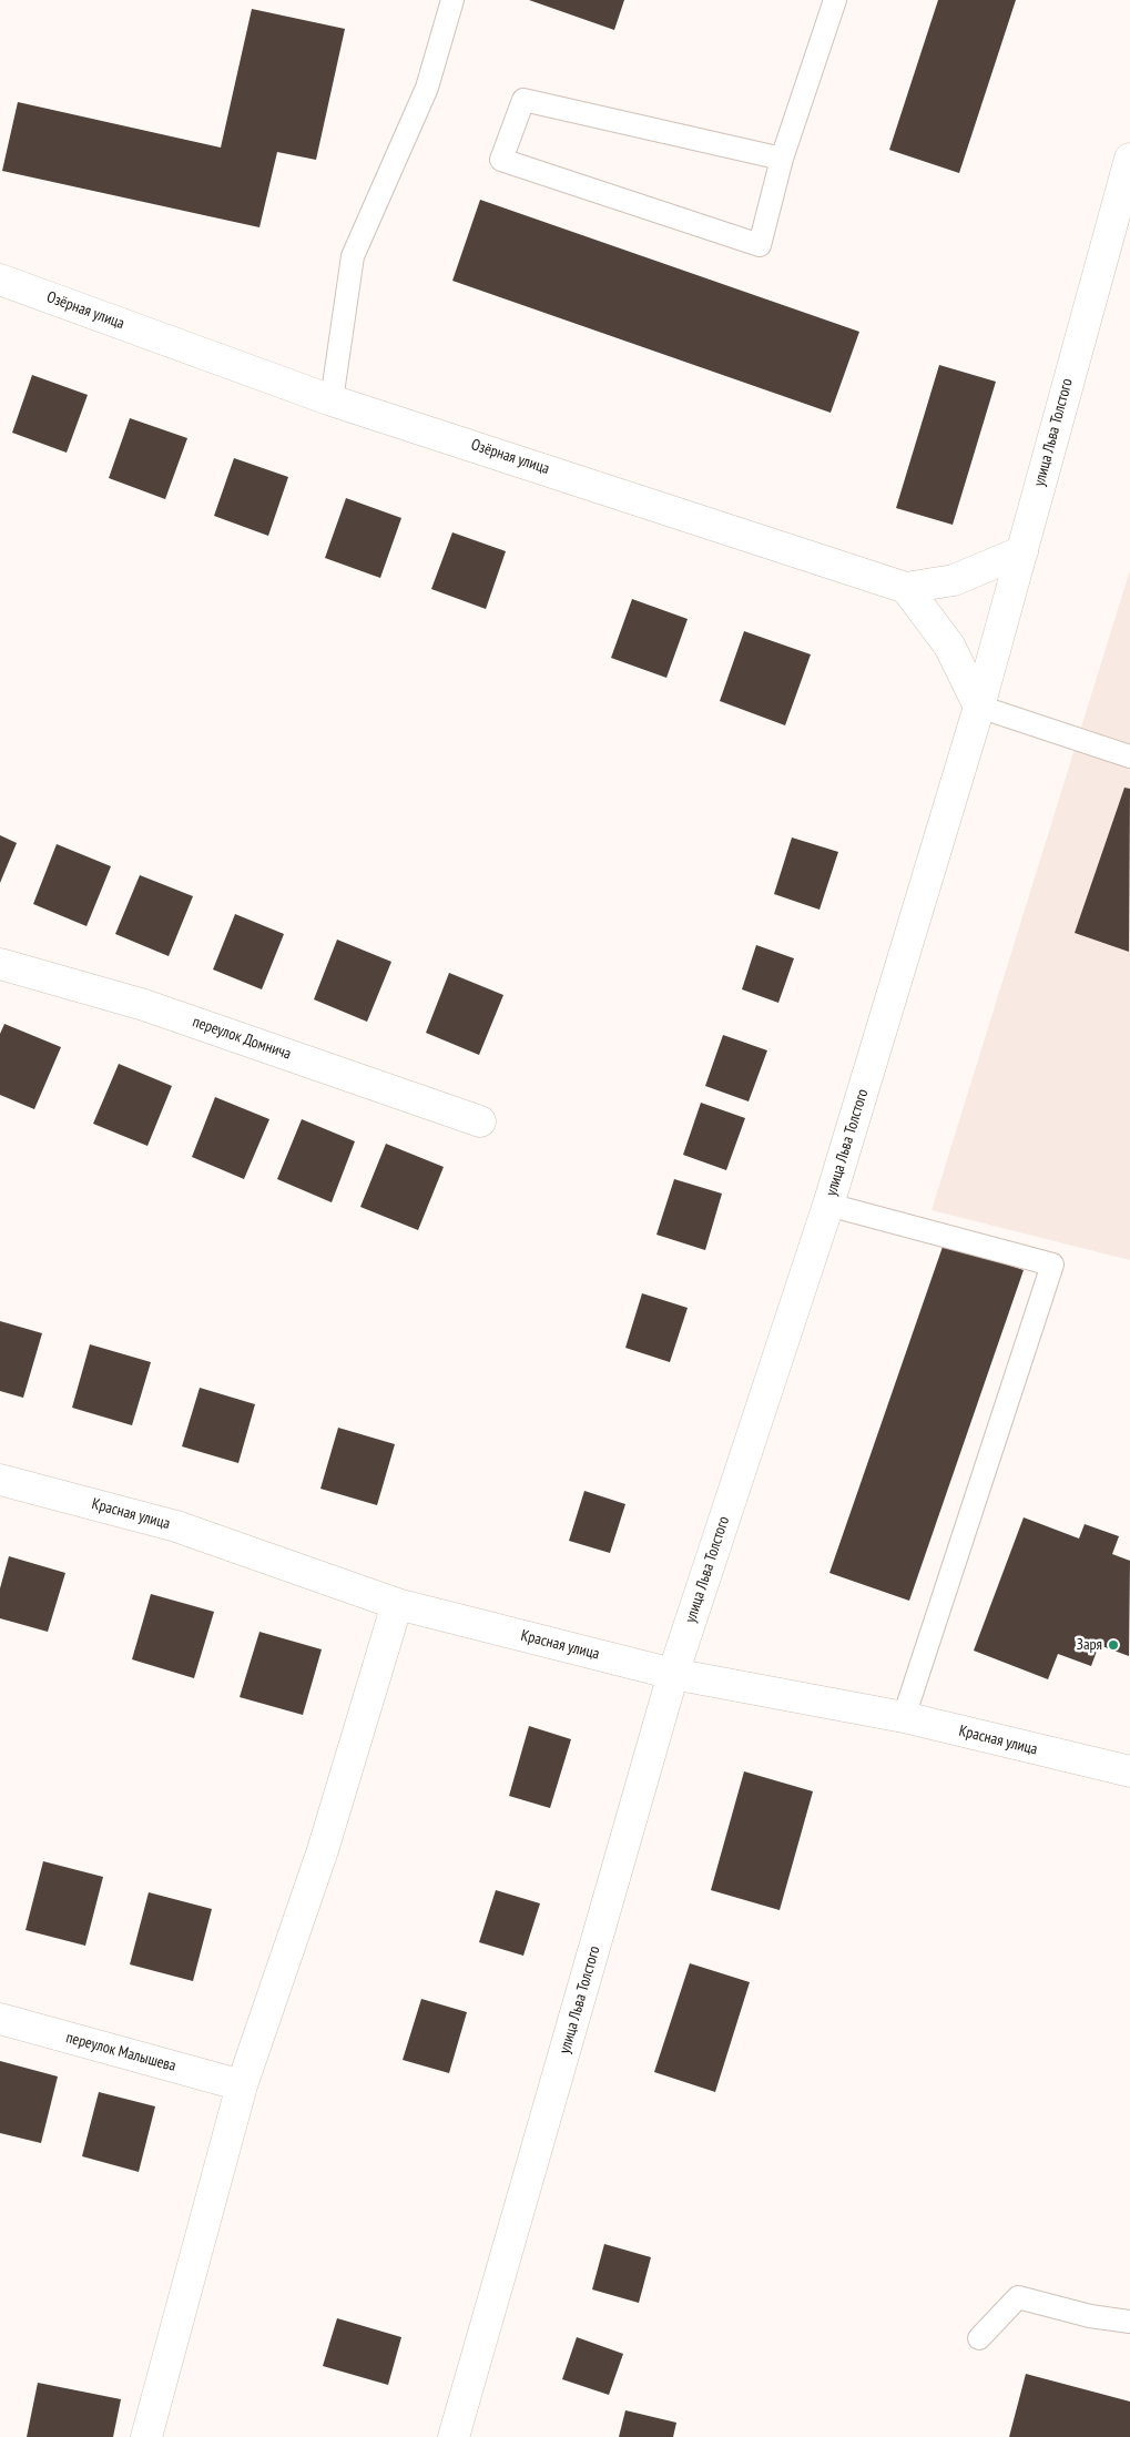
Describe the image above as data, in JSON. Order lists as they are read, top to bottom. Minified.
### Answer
{"streets":{"street":["Озёрная улица","улица Льва Толстого","переулок Домнича","Красная улица","переулок Малышева"]},"crossings":[["Озёрная улица","улица Льва Толстого"],["улица Льва Толстого","Красная улица"]],"places":["Заря"]}
